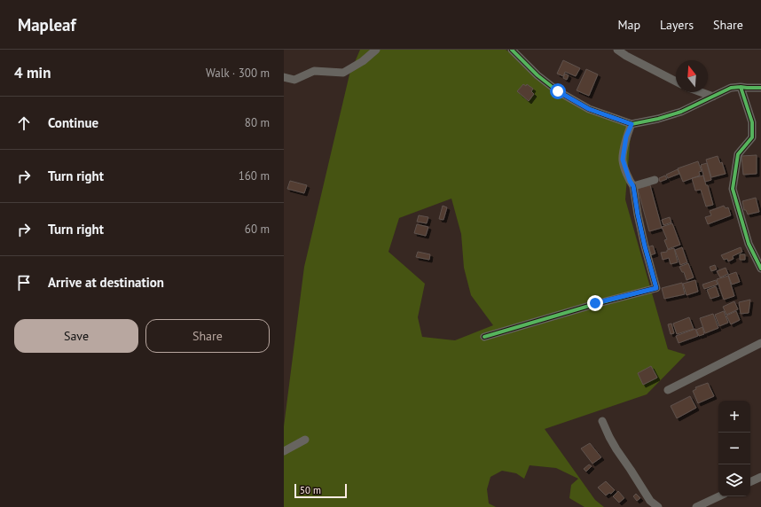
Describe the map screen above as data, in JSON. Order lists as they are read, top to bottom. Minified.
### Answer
{"scale_bar":"50 m","north":"top","page":{"header":"Mapleaf","nav":["Map","Layers","Share"],"heading":["4 min","Walk · 300 m"],"list":[["Continue","80 m"],["Turn right","160 m"],["Turn right","60 m"],"Arrive at destination"],"buttons":["Save","Share"],"map_buttons":["+","−"],"scale":"50 m"}}
